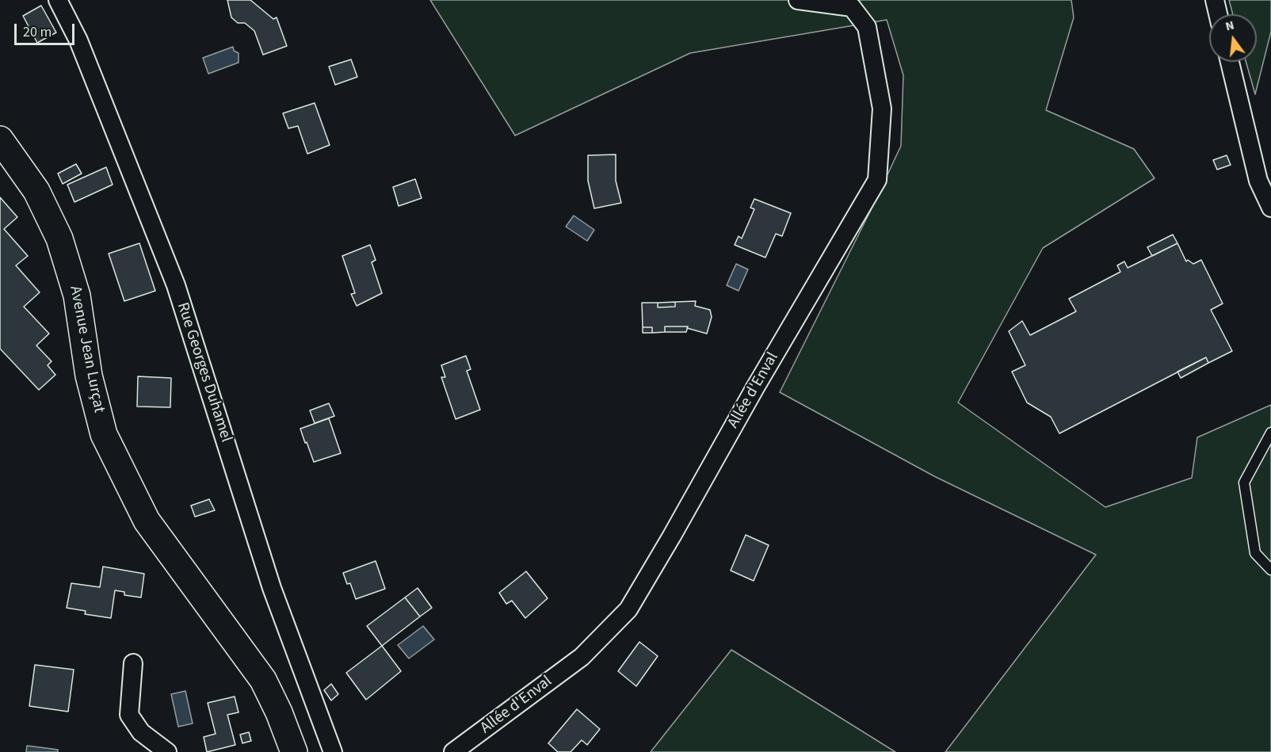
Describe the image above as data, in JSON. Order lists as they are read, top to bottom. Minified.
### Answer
{"streets":{"main road":["Avenue Jean Lurçat"],"street":["Rue Georges Duhamel","Allée d'Enval"]},"scale_bar":"20 m","north":"top"}
